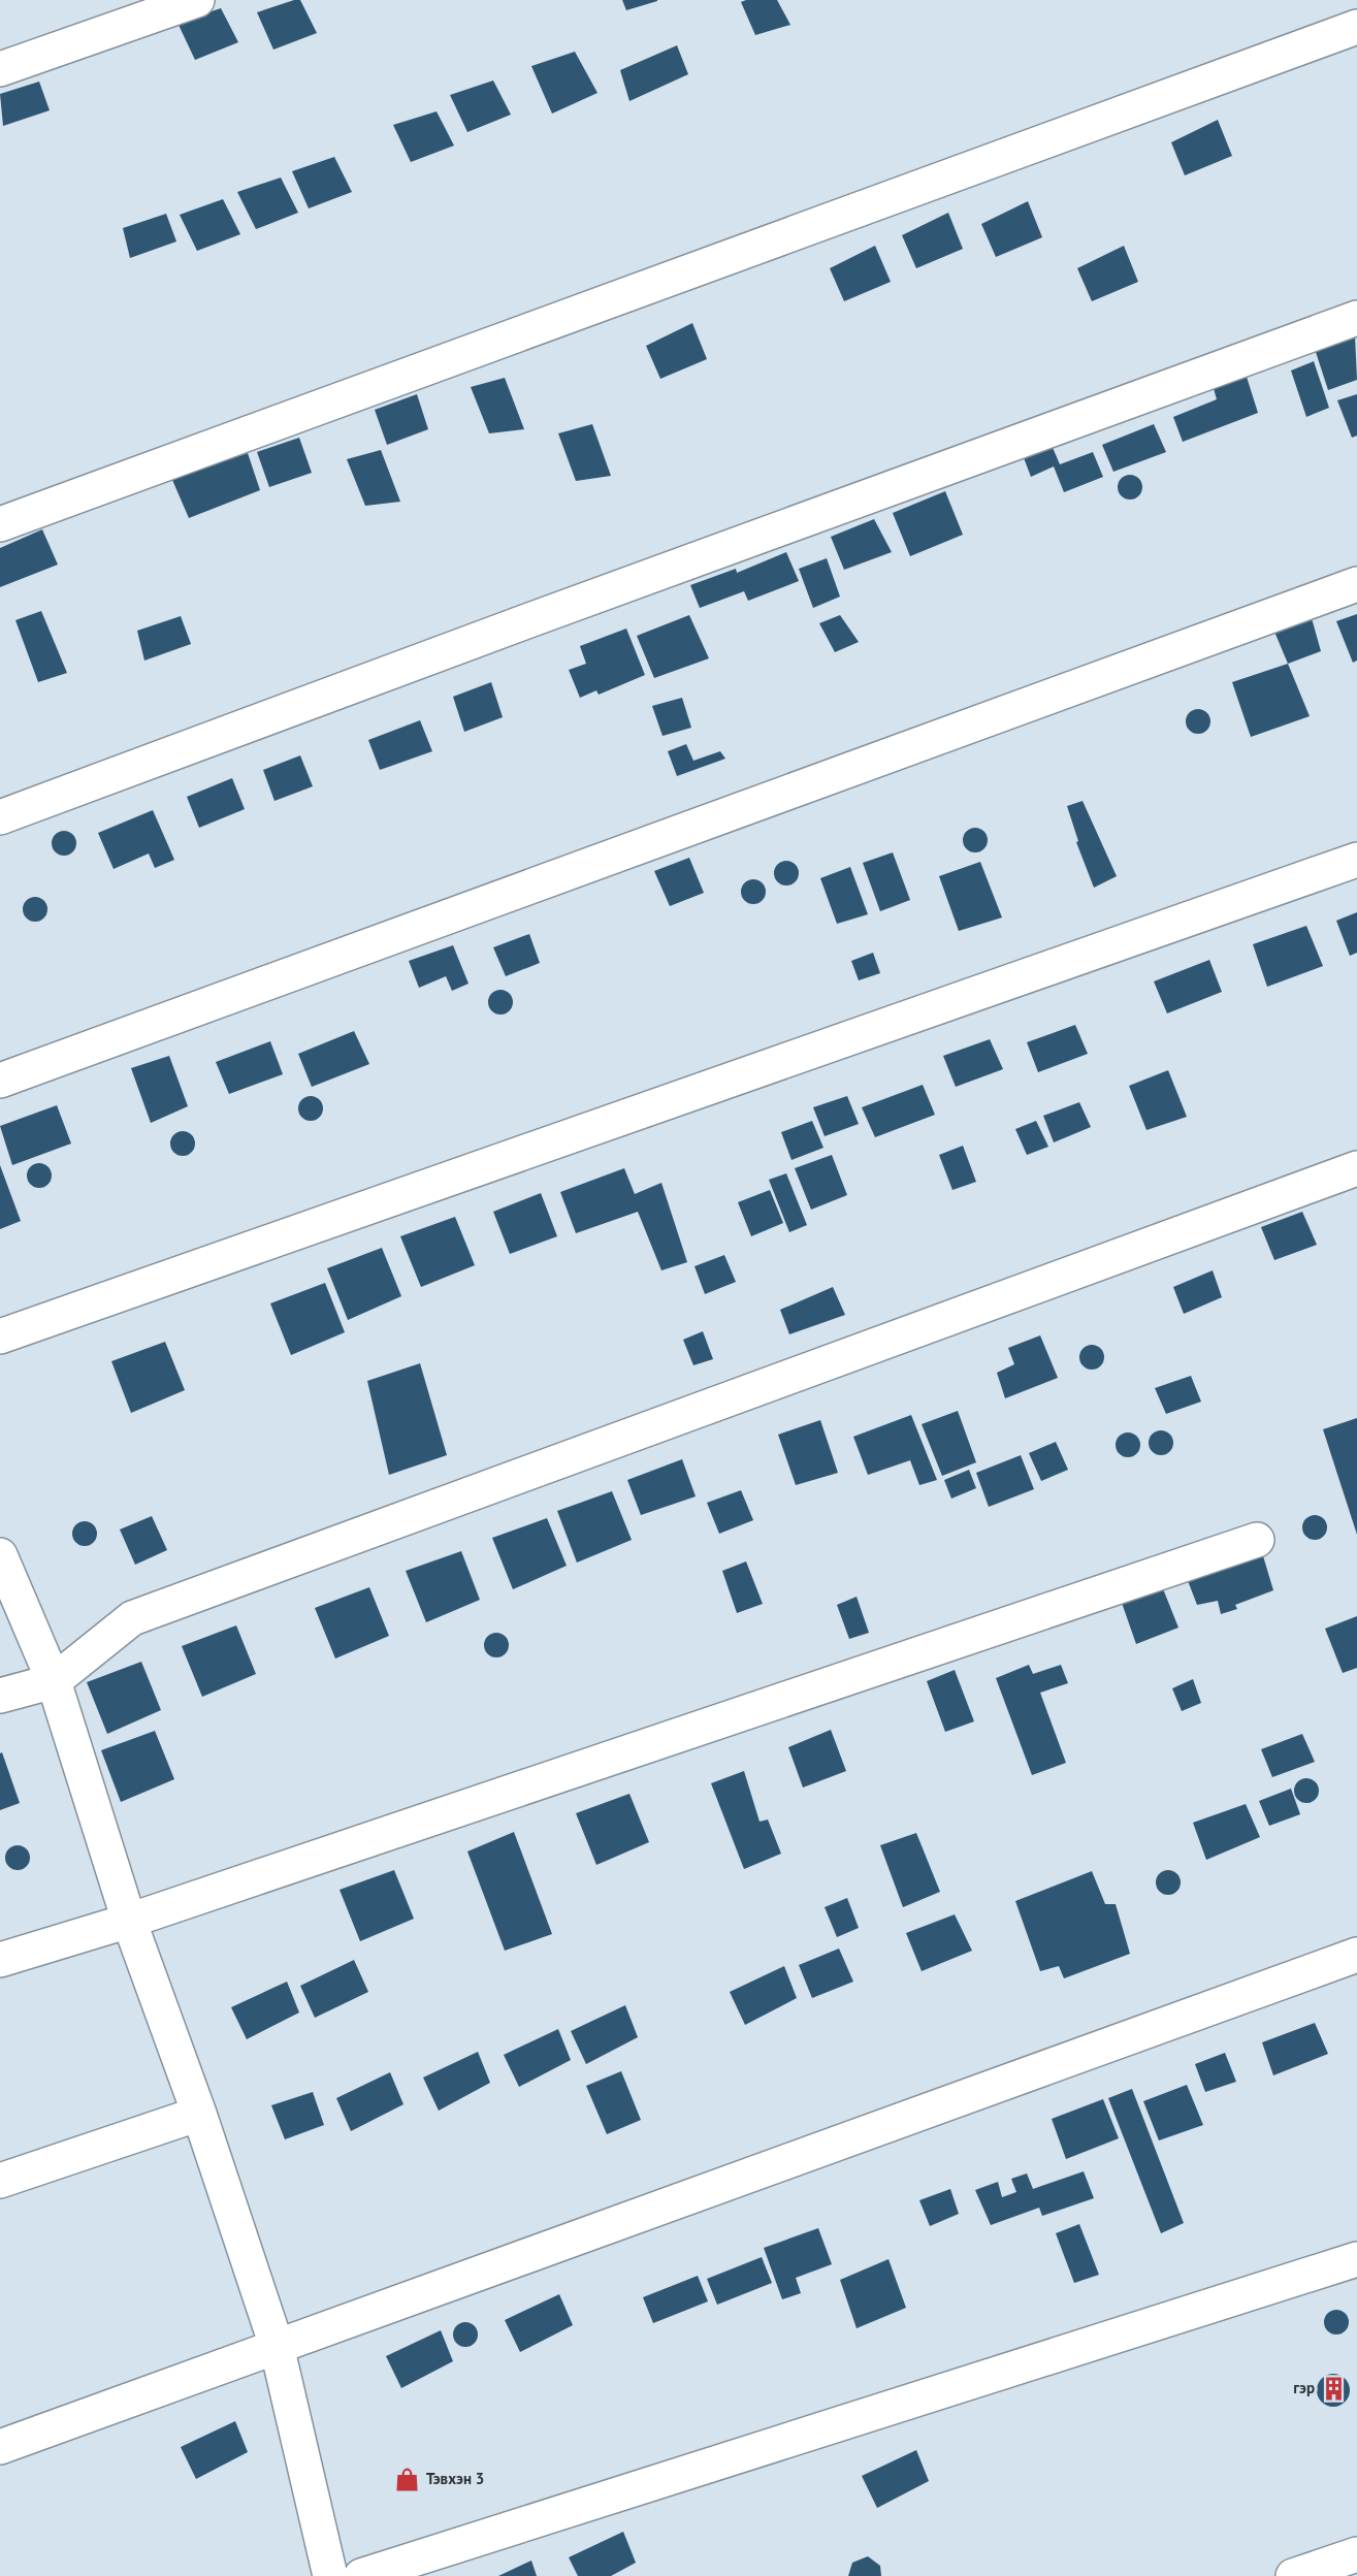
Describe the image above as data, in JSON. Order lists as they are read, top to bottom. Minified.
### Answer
{"places":{"building":["гэр"],"shop":["Тэвхэн 3"]}}
